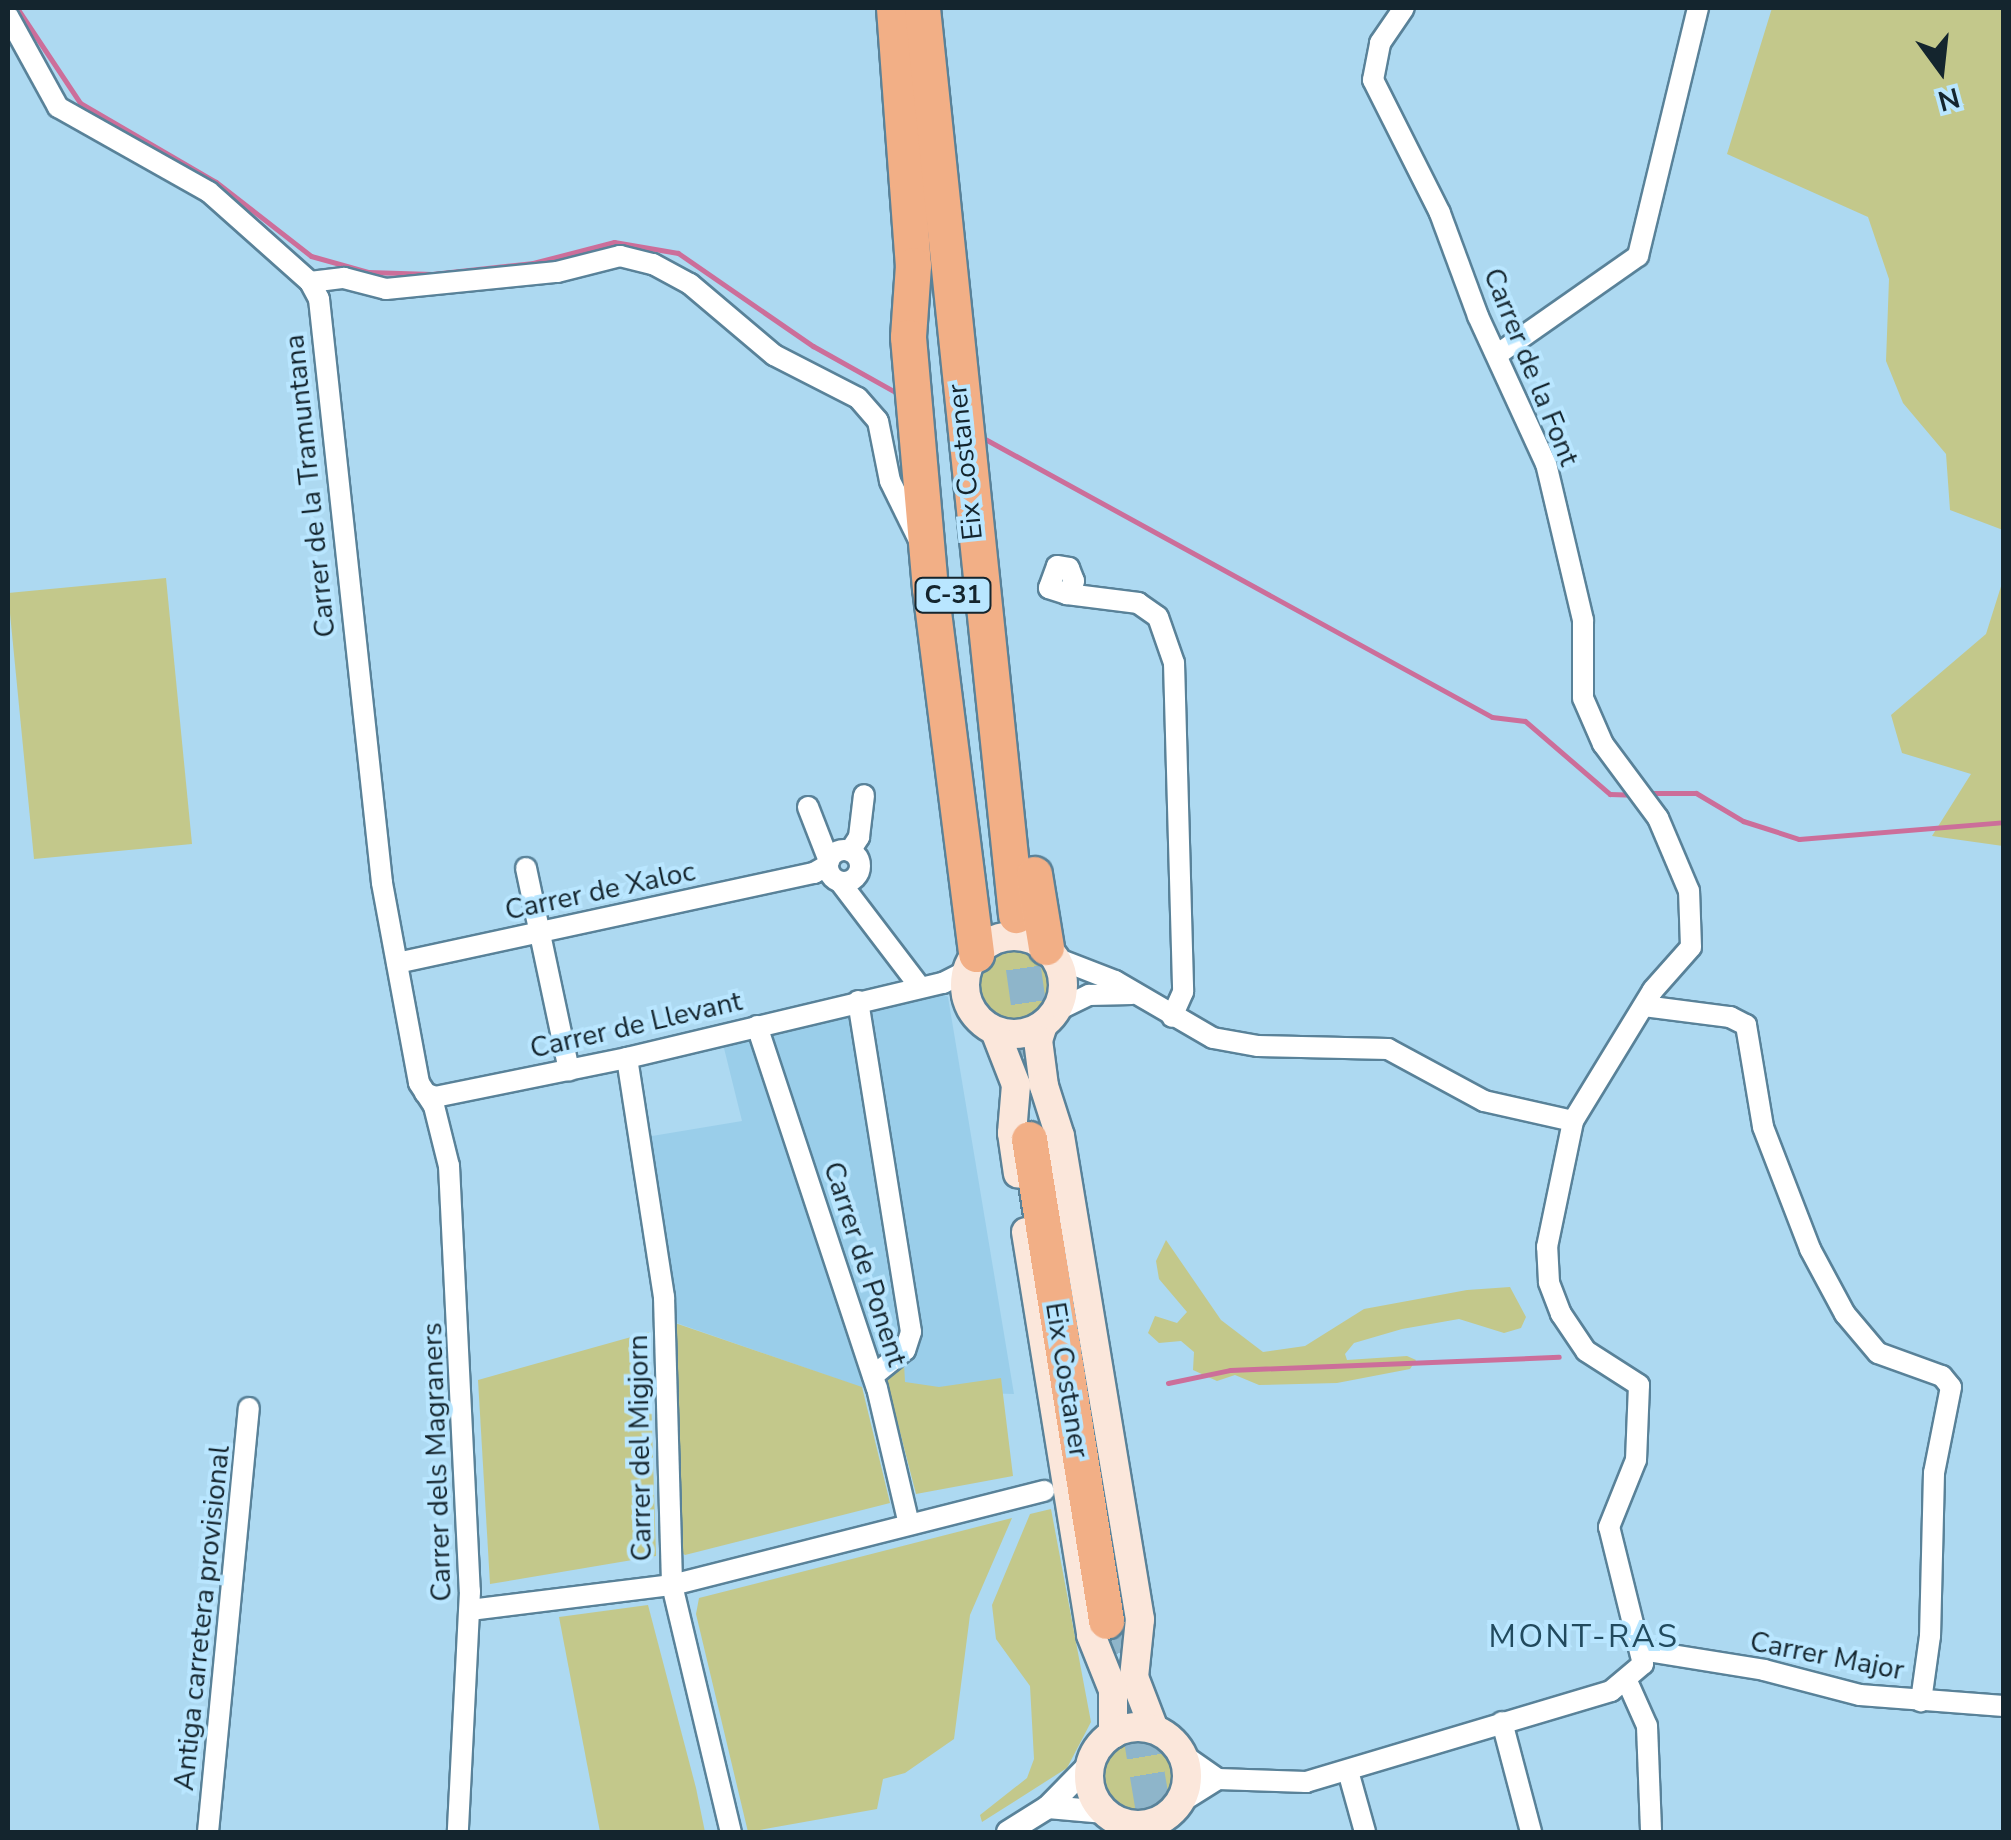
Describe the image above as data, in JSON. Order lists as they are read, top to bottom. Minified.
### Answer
{"streets":{"highway":["Eix Costaner","C-31"],"street":["Carrer de la Font","Carrer de la Tramuntana","Carrer de Xaloc","Carrer de Llevant","Carrer de Ponent","Carrer del Migjorn","Carrer dels Magraners","Antiga carretera provisional","Carrer Major"]},"crossings":[["Carrer de la Font","Carrer Major"],["Eix Costaner","C-31"],["Eix Costaner","Carrer de Llevant"],["Carrer de la Tramuntana","Carrer de Xaloc"],["Carrer de la Tramuntana","Carrer de Llevant"],["Carrer de la Tramuntana","Carrer dels Magraners"],["Carrer de Llevant","Carrer de Ponent"],["Carrer de Llevant","Carrer del Migjorn"],["Carrer de Llevant","Carrer dels Magraners"]],"districts":["MONT-RAS"],"north":"bottom"}
